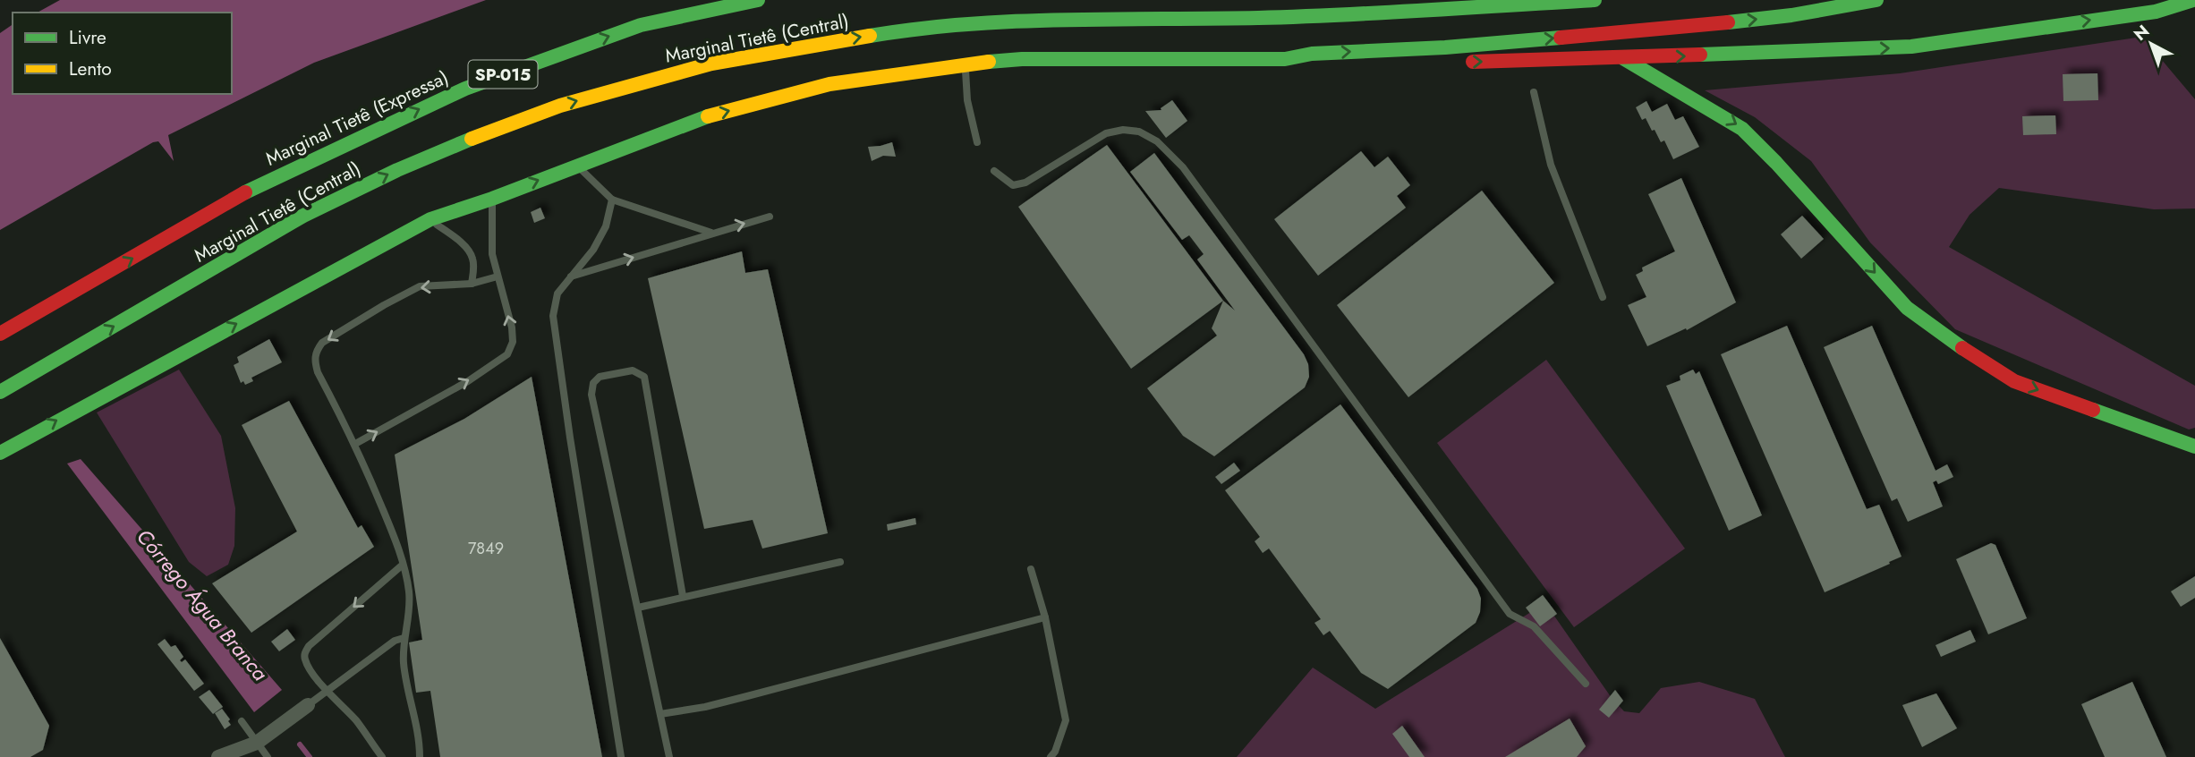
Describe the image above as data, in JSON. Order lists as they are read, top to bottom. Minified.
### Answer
{"streets":{"highway":["Marginal Tietê (Central)","SP-015","Marginal Tietê (Expressa)"]},"water":["Córrego Água Branca"],"house_numbers":["7849"],"legend":["Livre","Lento"],"north":"top left"}
